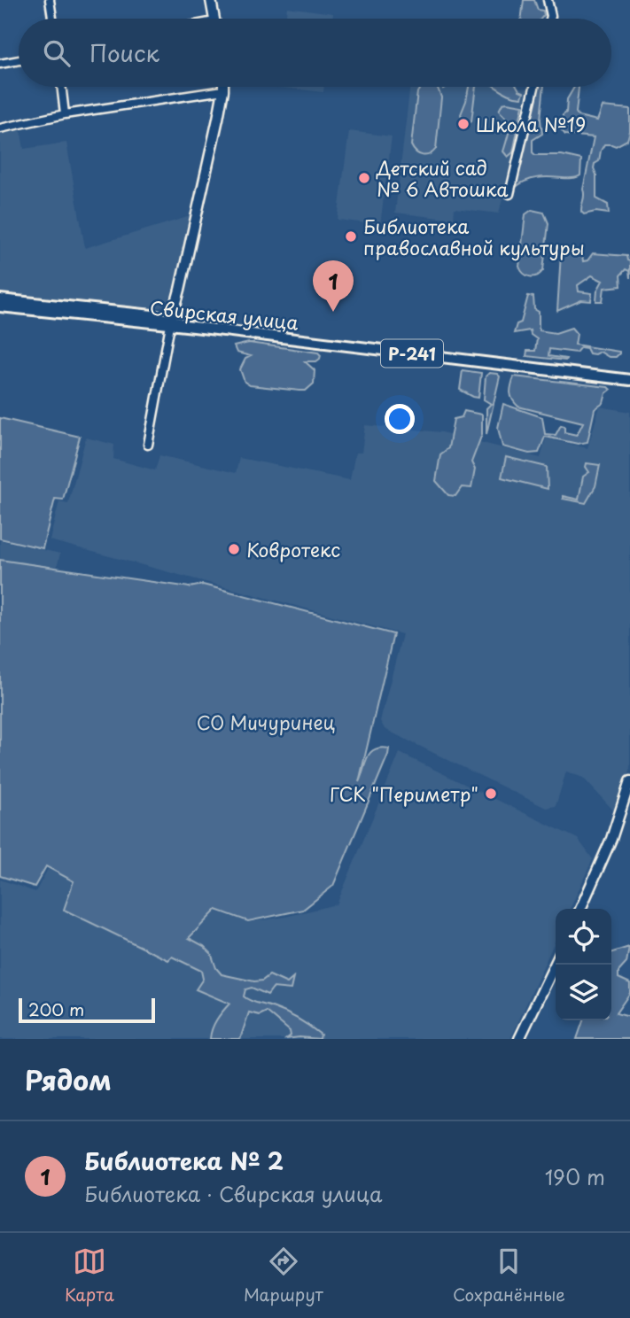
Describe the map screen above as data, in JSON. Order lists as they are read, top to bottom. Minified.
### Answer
{"streets":{"highway":["Свирская улица","Р-241"]},"parks":["СО Мичуринец"],"places":["Школа №19","Детский сад № 6 Автошка","Библиотека православной культуры","Ковротекс","ГСК \"Периметр\""],"scale_bar":"200 m","page":{"search":"Поиск","pins":"1","scale":"200 m","heading":"Рядом","list":[{"mark":"1","name":"Библиотека № 2","note":"Библиотека · Свирская улица","value":"190 m"}],"nav":["Карта","Маршрут","Сохранённые"]}}
